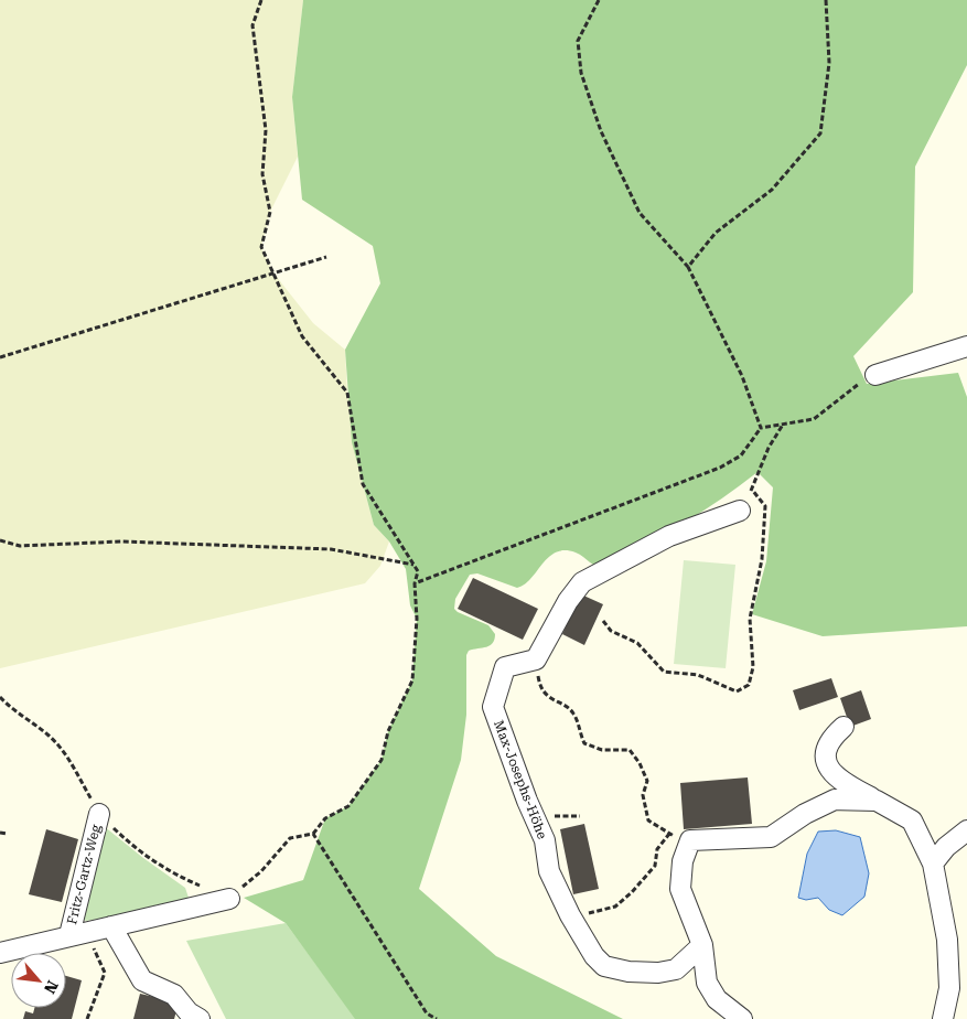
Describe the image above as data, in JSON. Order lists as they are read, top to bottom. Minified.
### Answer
{"streets":{"street":["Max-Josephs-Höhe","Fritz-Gartz-Weg"]},"north":"bottom right"}
